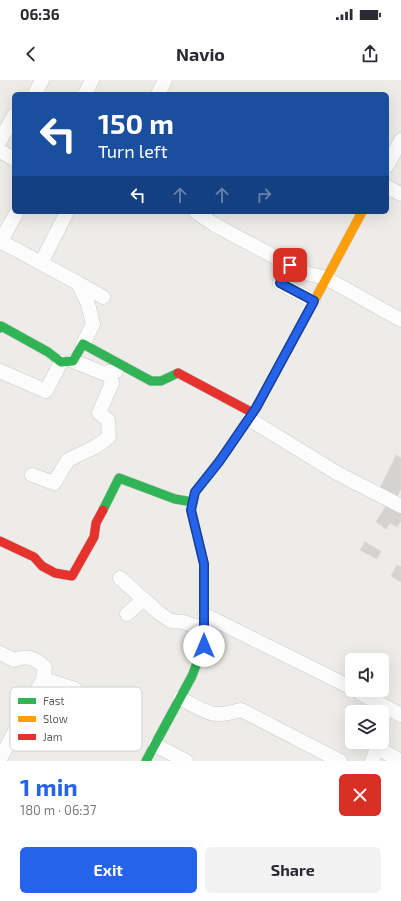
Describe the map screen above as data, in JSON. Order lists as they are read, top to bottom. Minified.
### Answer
{"legend":["Fast","Slow","Jam"],"page":{"status":"06:36","header":"Navio","turn":["150 m","Turn left"],"heading":["1 min","180 m · 06:37"],"buttons":["Exit","Share"]}}
